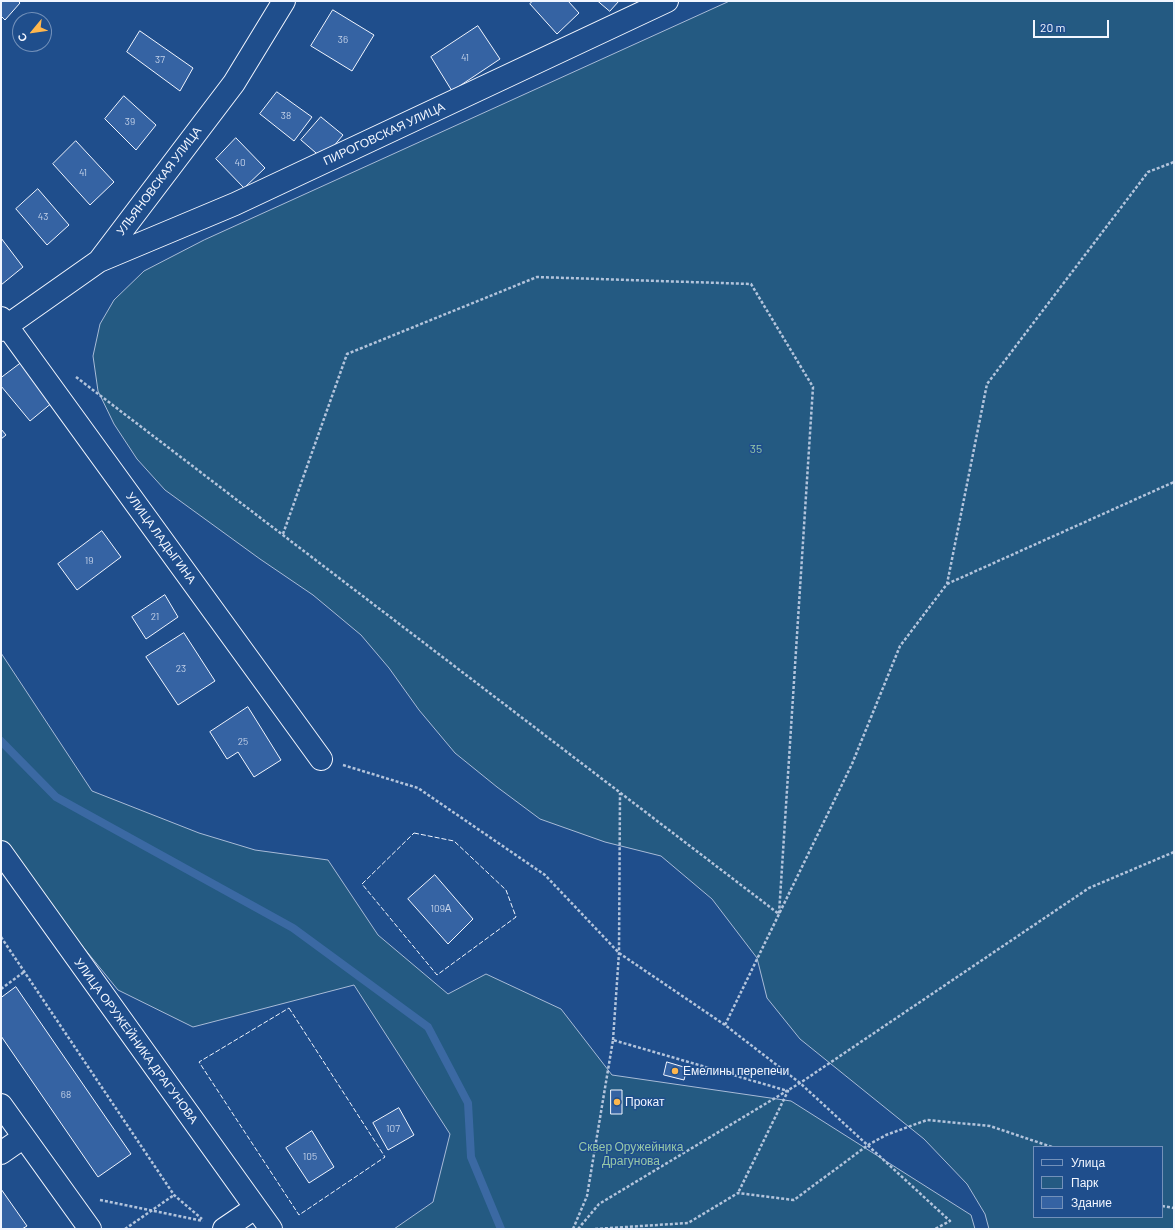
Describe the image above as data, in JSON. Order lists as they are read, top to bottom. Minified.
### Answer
{"streets":{"street":["ПИРОГОВСКАЯ УЛИЦА","УЛЬЯНОВСКАЯ УЛИЦА","УЛИЦА ЛАДЫГИНА","УЛИЦА ОРУЖЕЙНИКА ДРАГУНОВА"]},"crossings":[["ПИРОГОВСКАЯ УЛИЦА","УЛЬЯНОВСКАЯ УЛИЦА"],["УЛЬЯНОВСКАЯ УЛИЦА","УЛИЦА ЛАДЫГИНА"]],"parks":["35","Сквер Оружейника Драгунова"],"places":["Емелины перепечи","Прокат"],"house_numbers":["36","41","37","38","39","40","41","43","19","21","23","25","109А","68","107","105"],"legend":["Улица","Парк","Здание"],"scale_bar":"20 m","north":"bottom left"}
